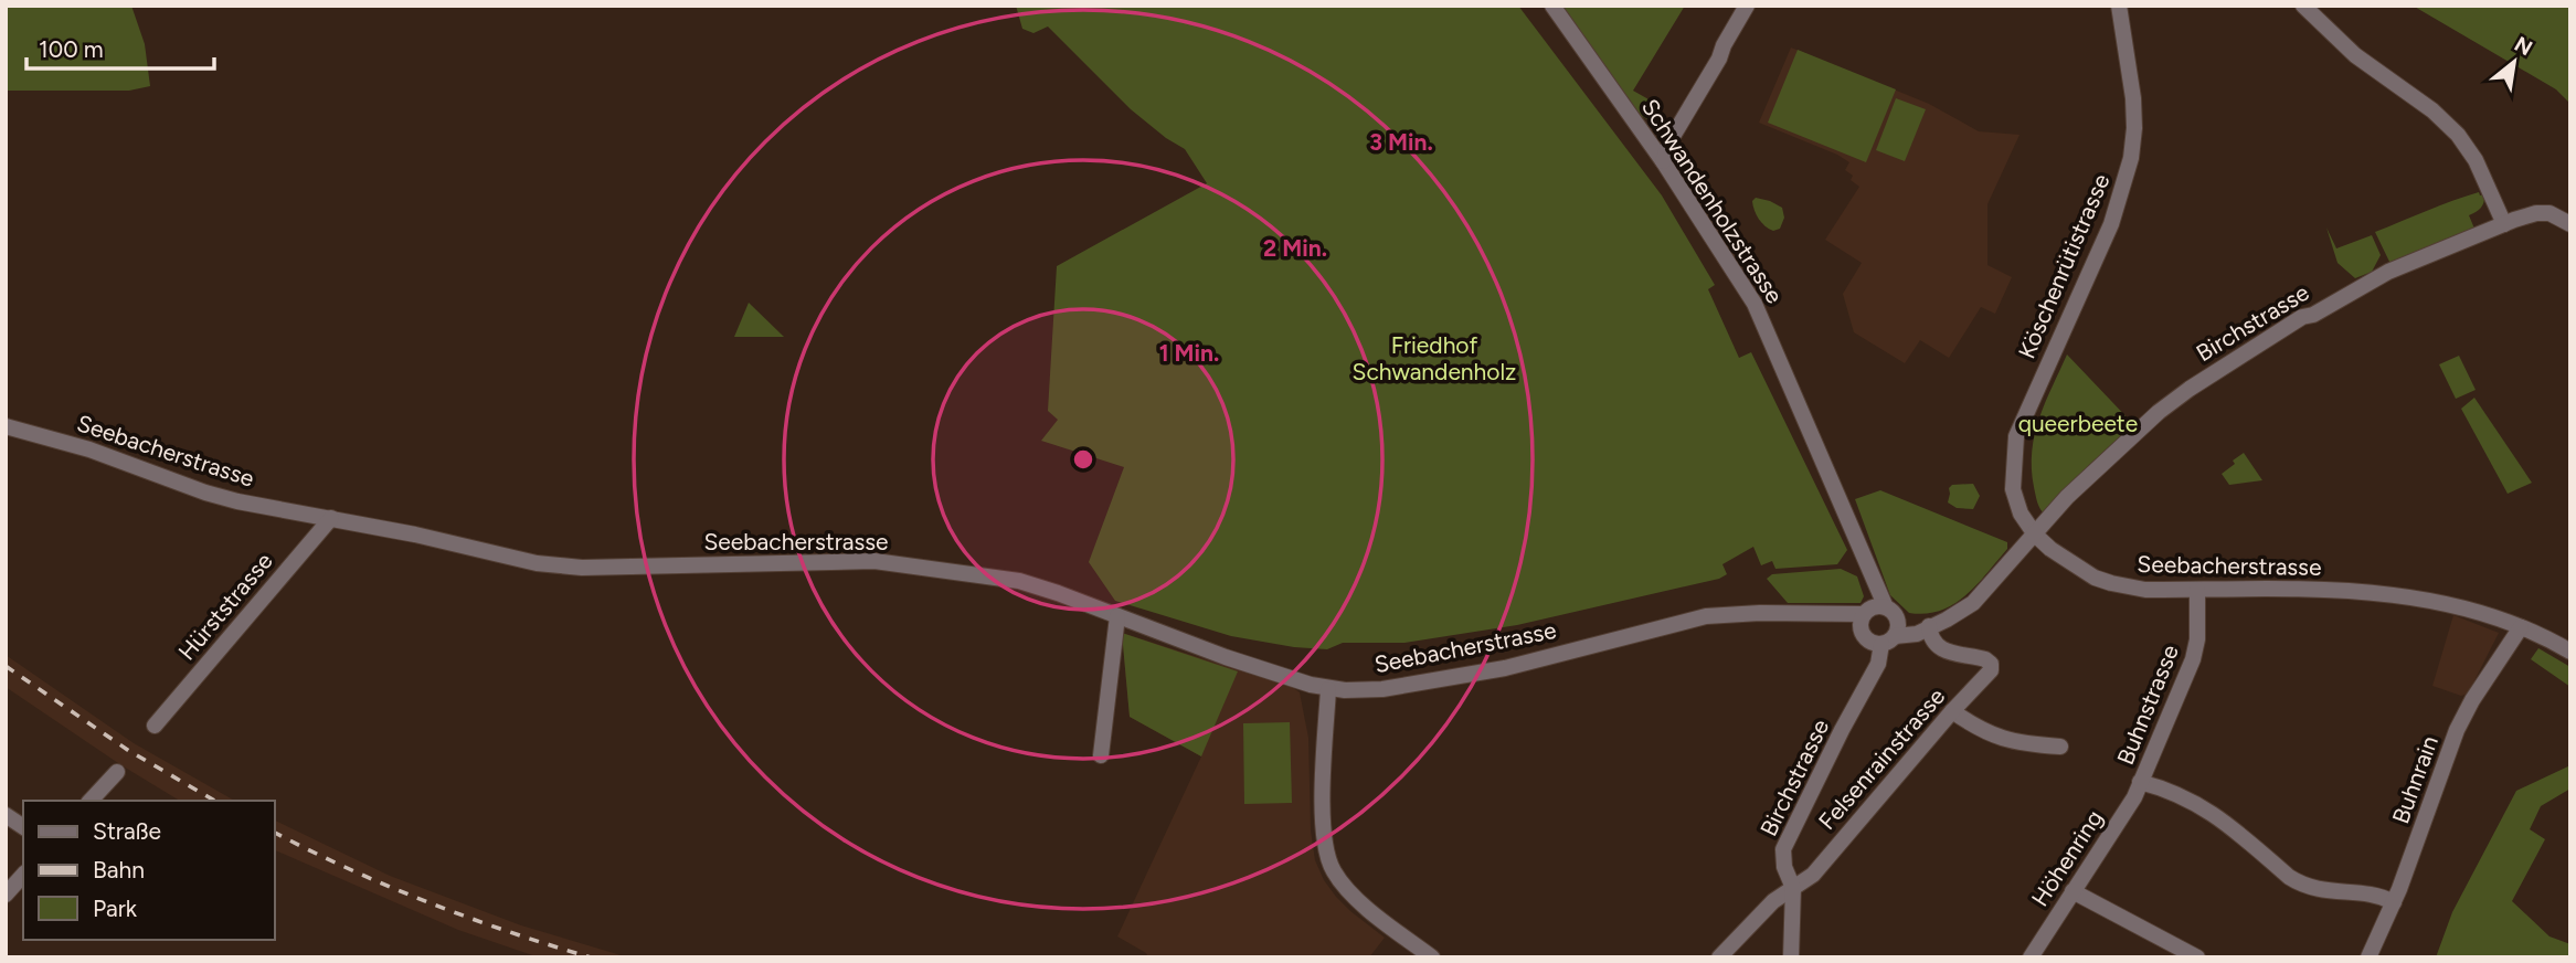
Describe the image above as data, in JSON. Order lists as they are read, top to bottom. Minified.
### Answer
{"streets":{"street":["Schwandenholzstrasse","Köschenrütistrasse","Birchstrasse","Seebacherstrasse","Hürststrasse","Buhnstrasse","Felsenrainstrasse","Buhnrain","Höhenring"]},"crossings":[["Schwandenholzstrasse","Birchstrasse"],["Schwandenholzstrasse","Seebacherstrasse"],["Köschenrütistrasse","Birchstrasse"],["Köschenrütistrasse","Seebacherstrasse"],["Birchstrasse","Seebacherstrasse"],["Birchstrasse","Felsenrainstrasse"],["Seebacherstrasse","Hürststrasse"],["Seebacherstrasse","Buhnstrasse"],["Seebacherstrasse","Felsenrainstrasse"],["Seebacherstrasse","Buhnrain"],["Buhnstrasse","Buhnrain"],["Buhnstrasse","Höhenring"]],"parks":["Friedhof Schwandenholz","queerbeete"],"legend":["Straße","Bahn","Park"],"scale_bar":"100 m","north":"top right","rings":["3 Min.","2 Min.","1 Min."]}
